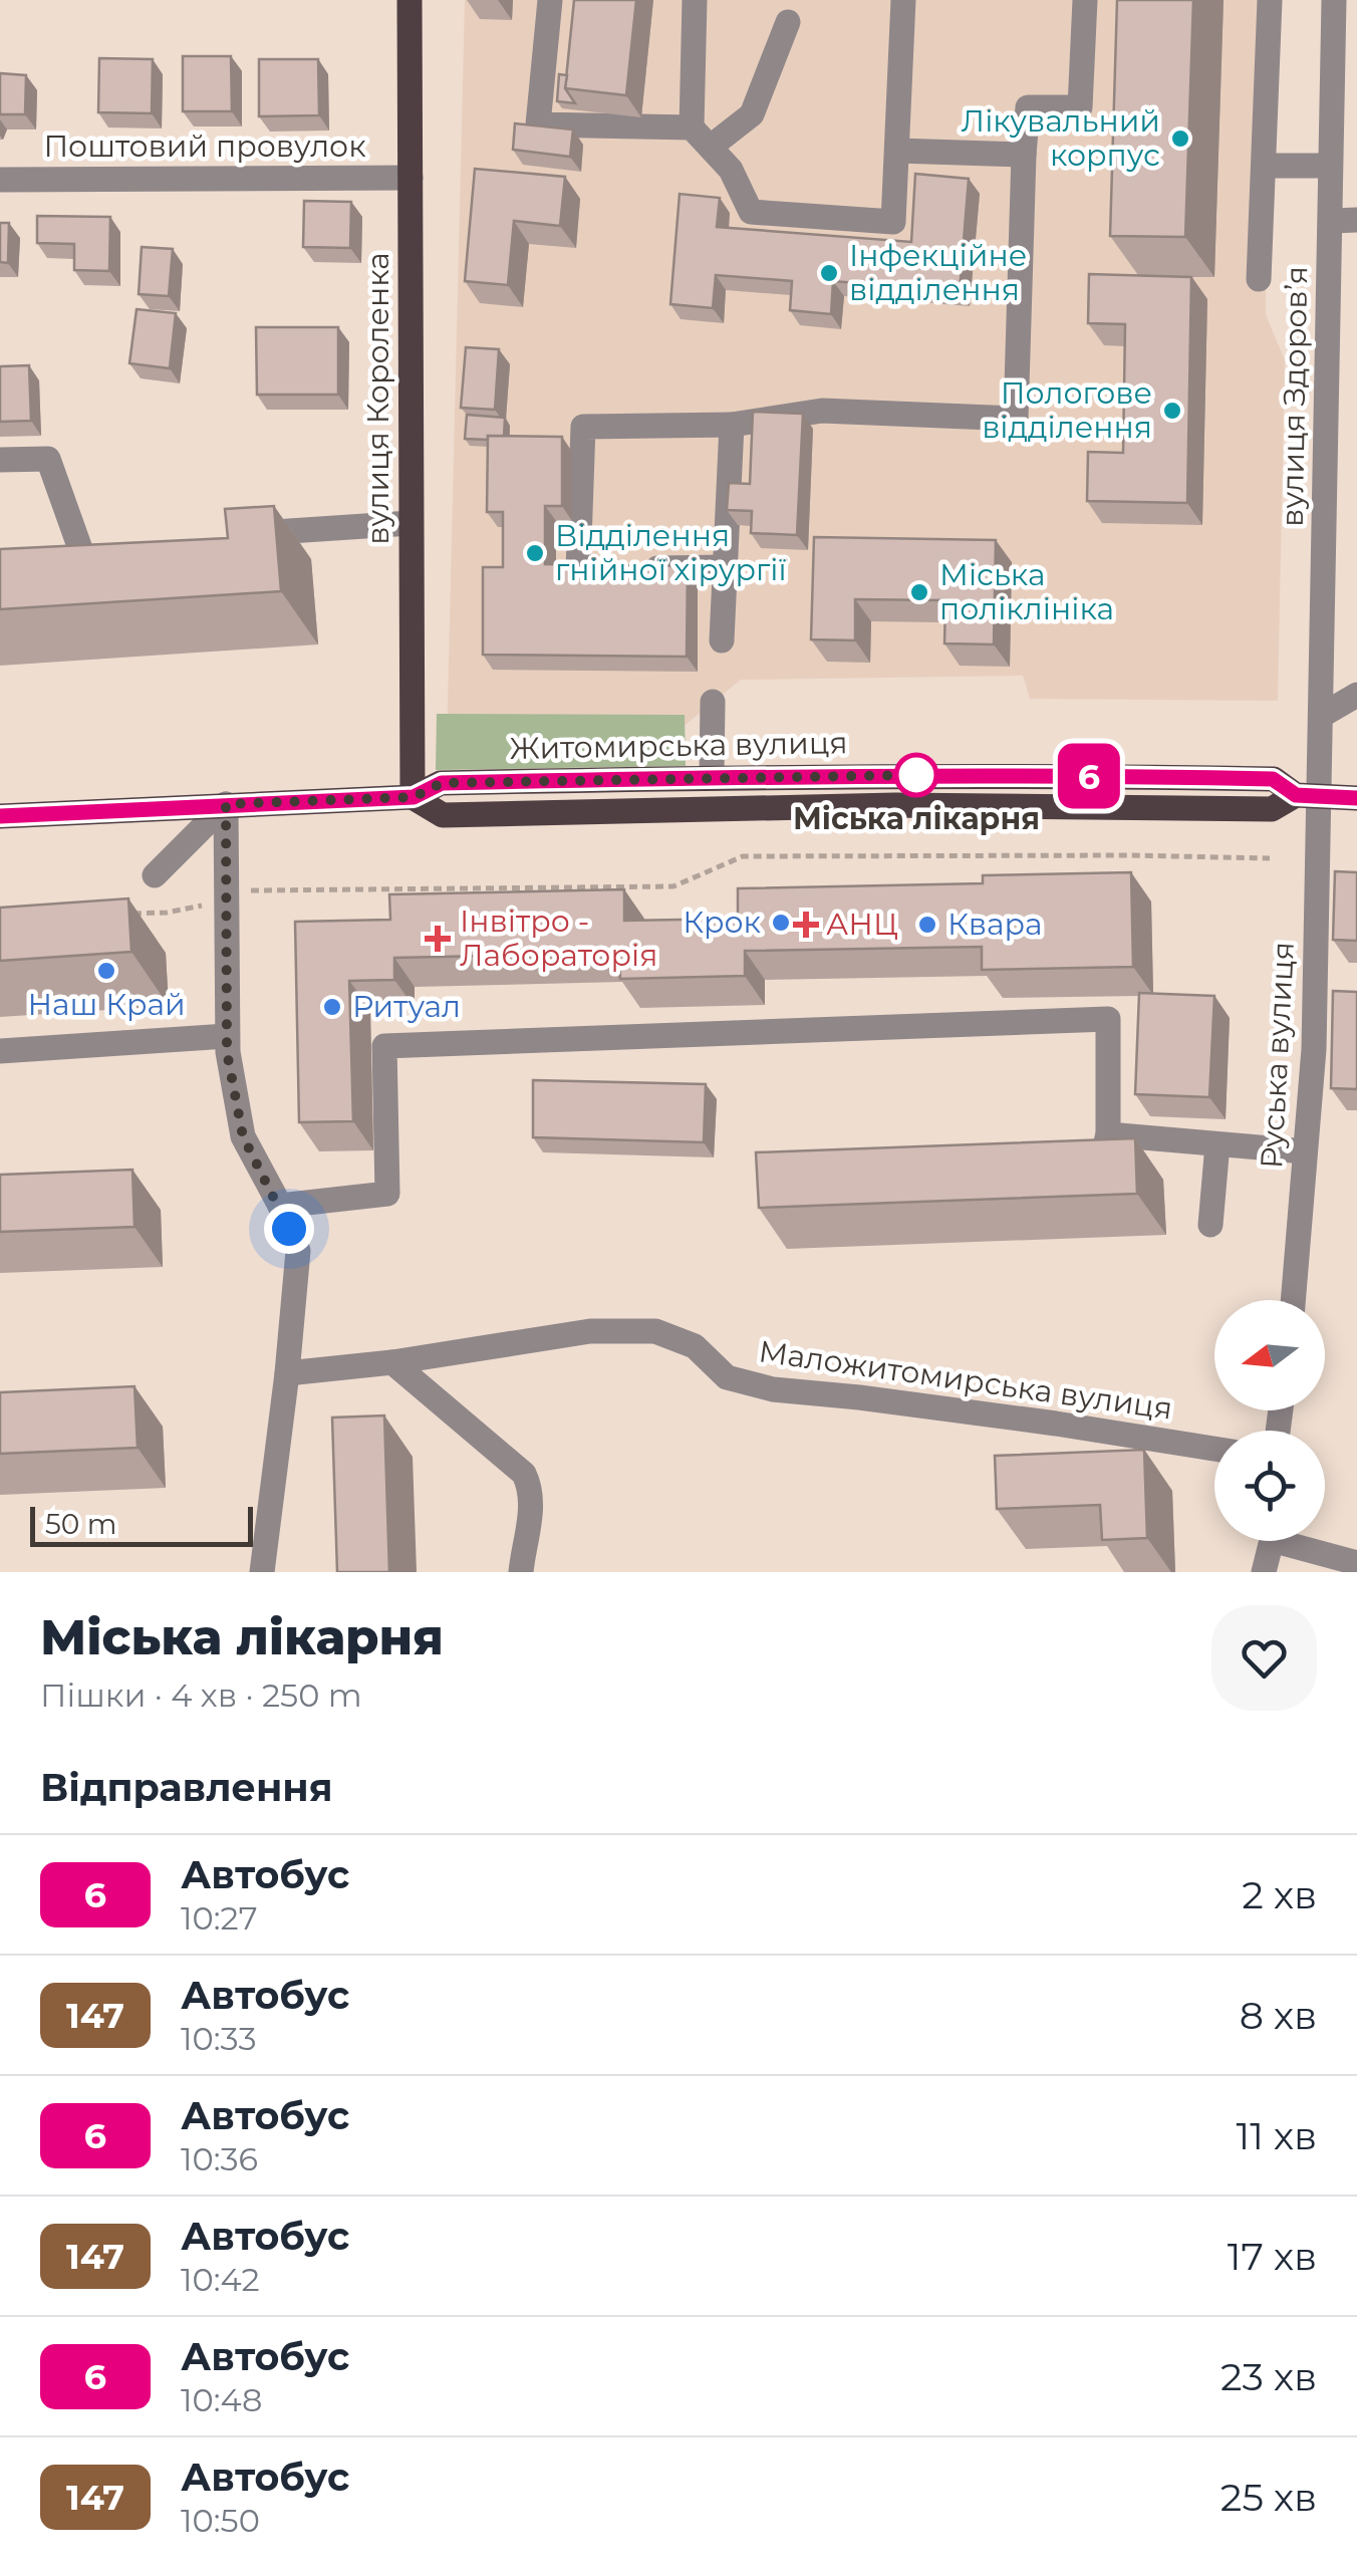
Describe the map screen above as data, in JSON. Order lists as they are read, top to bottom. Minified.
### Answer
{"streets":{"main road":["вулиця Короленка","Житомирська вулиця"],"street":["Поштовий провулок","вулиця Здоровʼя","Руська вулиця","Маложитомирська вулиця"]},"crossings":[["Поштовий провулок","вулиця Короленка"],["вулиця Здоровʼя","Житомирська вулиця"],["вулиця Здоровʼя","Руська вулиця"],["вулиця Короленка","Житомирська вулиця"],["Житомирська вулиця","Руська вулиця"]],"places":{"other":["Лікувальний корпус","Інфекційне відділення","Пологове відділення","Відділення гнійної хірургії","Міська поліклініка","Міська лікарня","Крок","Квара","Наш Край","Ритуал"],"health":["АНЦ","Інвітро - Лабораторія"]},"lines":["bus line 6"],"scale_bar":"50 m","north":"left","page":{"on_map":"6","scale":"50 m","heading":[["Міська лікарня","Пішки · 4 хв · 250 m"],"Відправлення"],"list":[{"mark":"6","name":"Автобус","note":"10:27","value":"2 хв"},{"mark":"147","name":"Автобус","note":"10:33","value":"8 хв"},{"mark":"6","name":"Автобус","note":"10:36","value":"11 хв"},{"mark":"147","name":"Автобус","note":"10:42","value":"17 хв"},{"mark":"6","name":"Автобус","note":"10:48","value":"23 хв"},{"mark":"147","name":"Автобус","note":"10:50","value":"25 хв"}]}}
